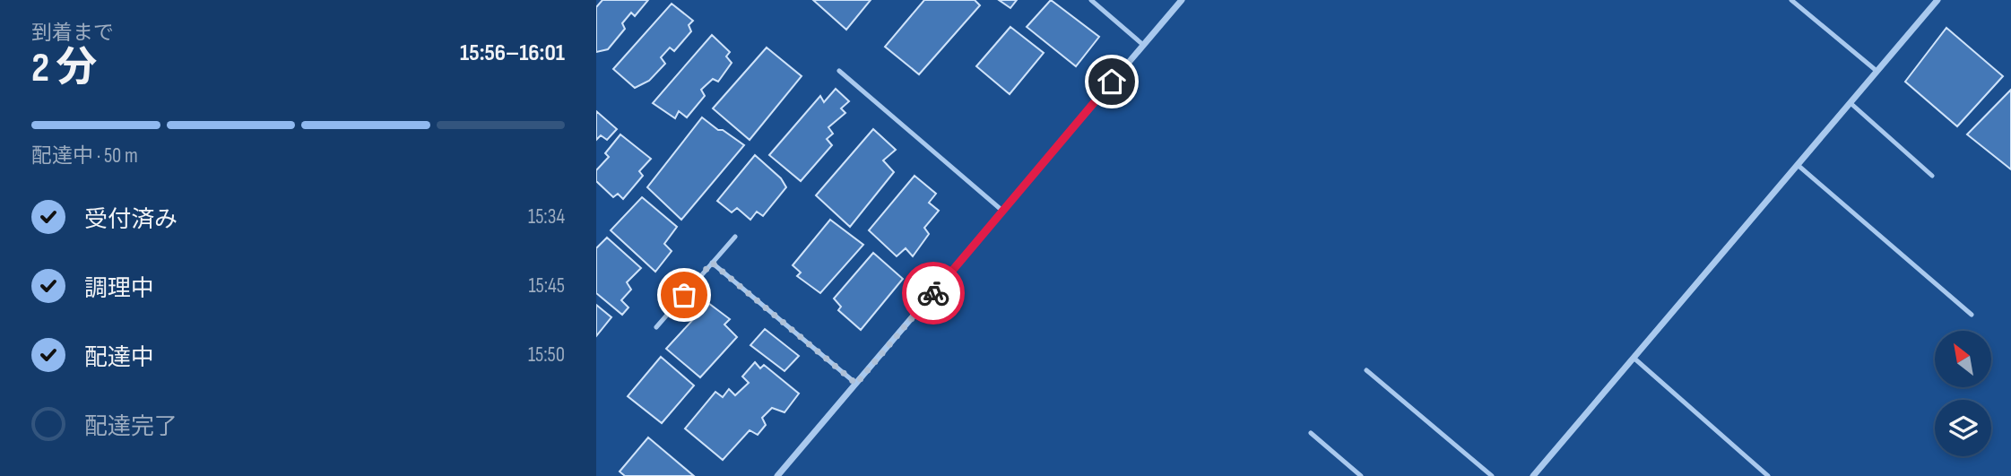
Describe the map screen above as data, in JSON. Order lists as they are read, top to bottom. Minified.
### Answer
{"north":"top left","page":{"heading":["2 分","到着まで","15:56–16:01"],"bar":"配達中 · 50 m","list":[["受付済み","15:34"],["調理中","15:45"],["配達中","15:50"],"配達完了"]}}
